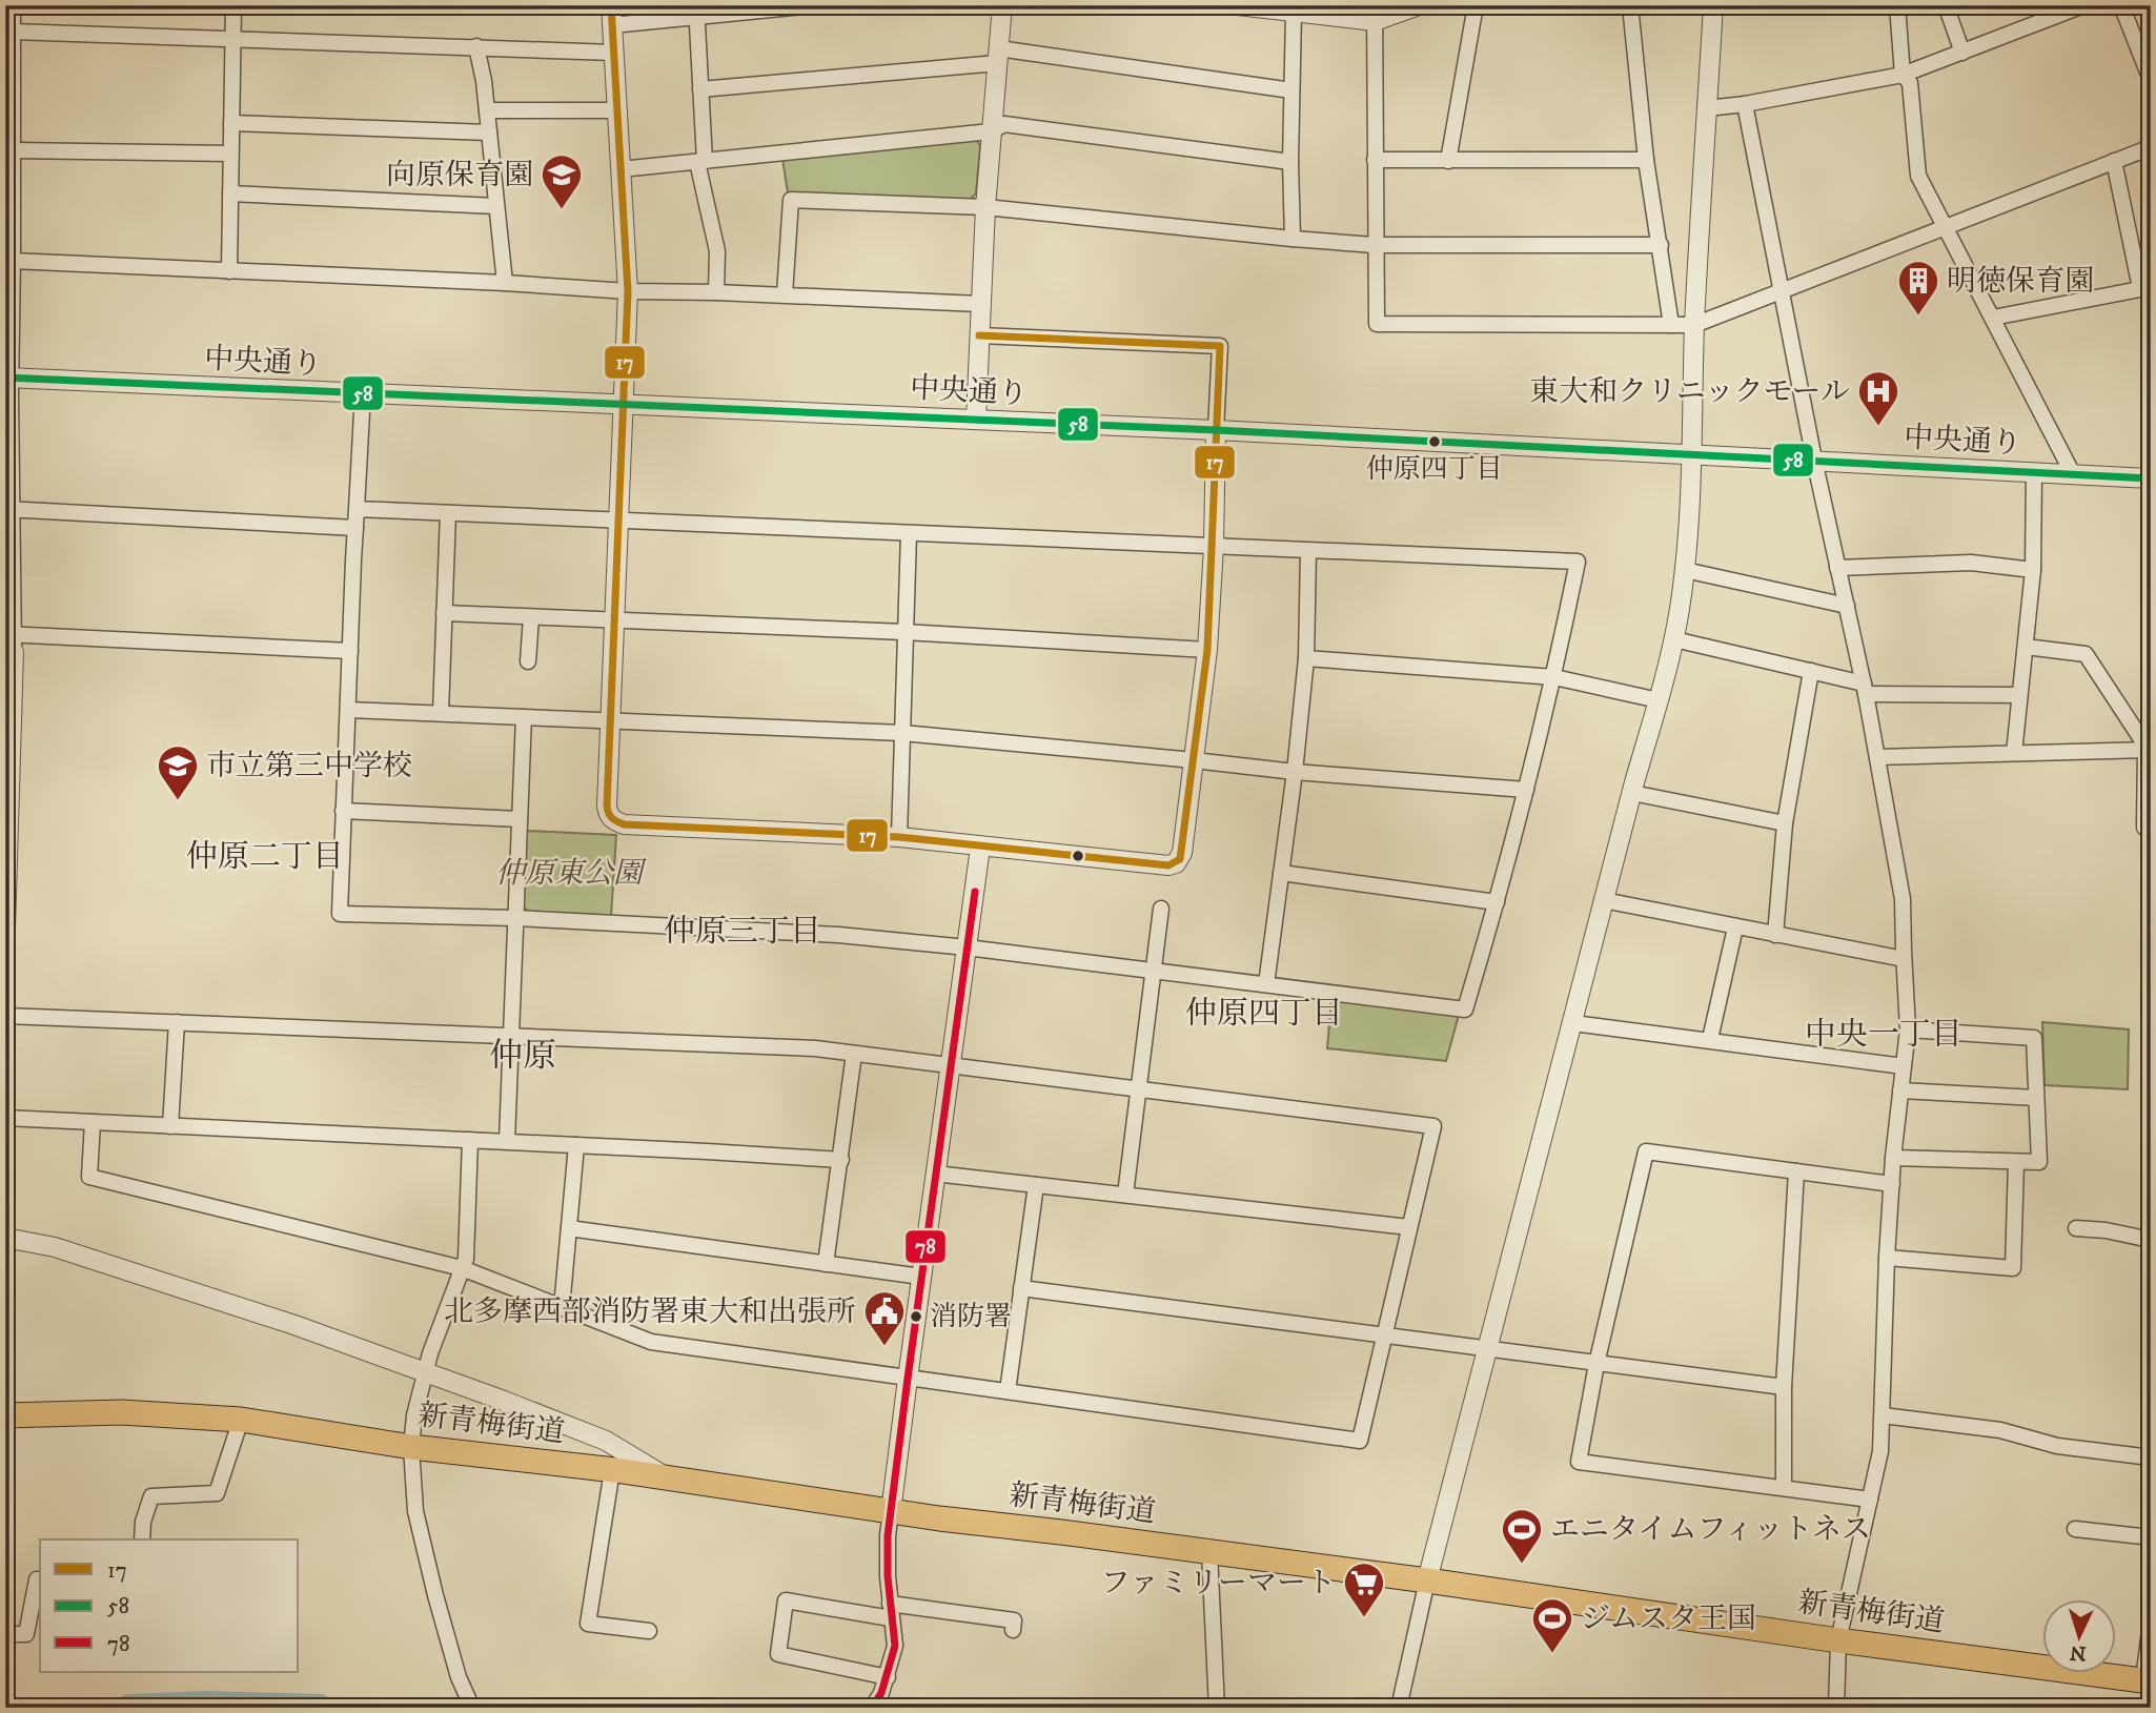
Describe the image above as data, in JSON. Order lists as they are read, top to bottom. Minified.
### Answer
{"streets":{"main road":["新青梅街道"],"street":["中央通り"]},"districts":["仲原二丁目","仲原三丁目","仲原四丁目","中央一丁目","仲原"],"parks":["仲原東公園"],"places":{"school or university":["向原保育園","市立第三中学校"],"building":["明徳保育園"],"hospital":["東大和クリニックモール"],"other":["仲原四丁目","消防署"],"public building":["北多摩西部消防署東大和出張所"],"sports":["エニタイムフィットネス","ジムスタ王国"],"supermarket":["ファミリーマート"]},"lines":["transit line 17","transit line 58","transit line 78"],"legend":["17","58","78"],"north":"bottom"}
